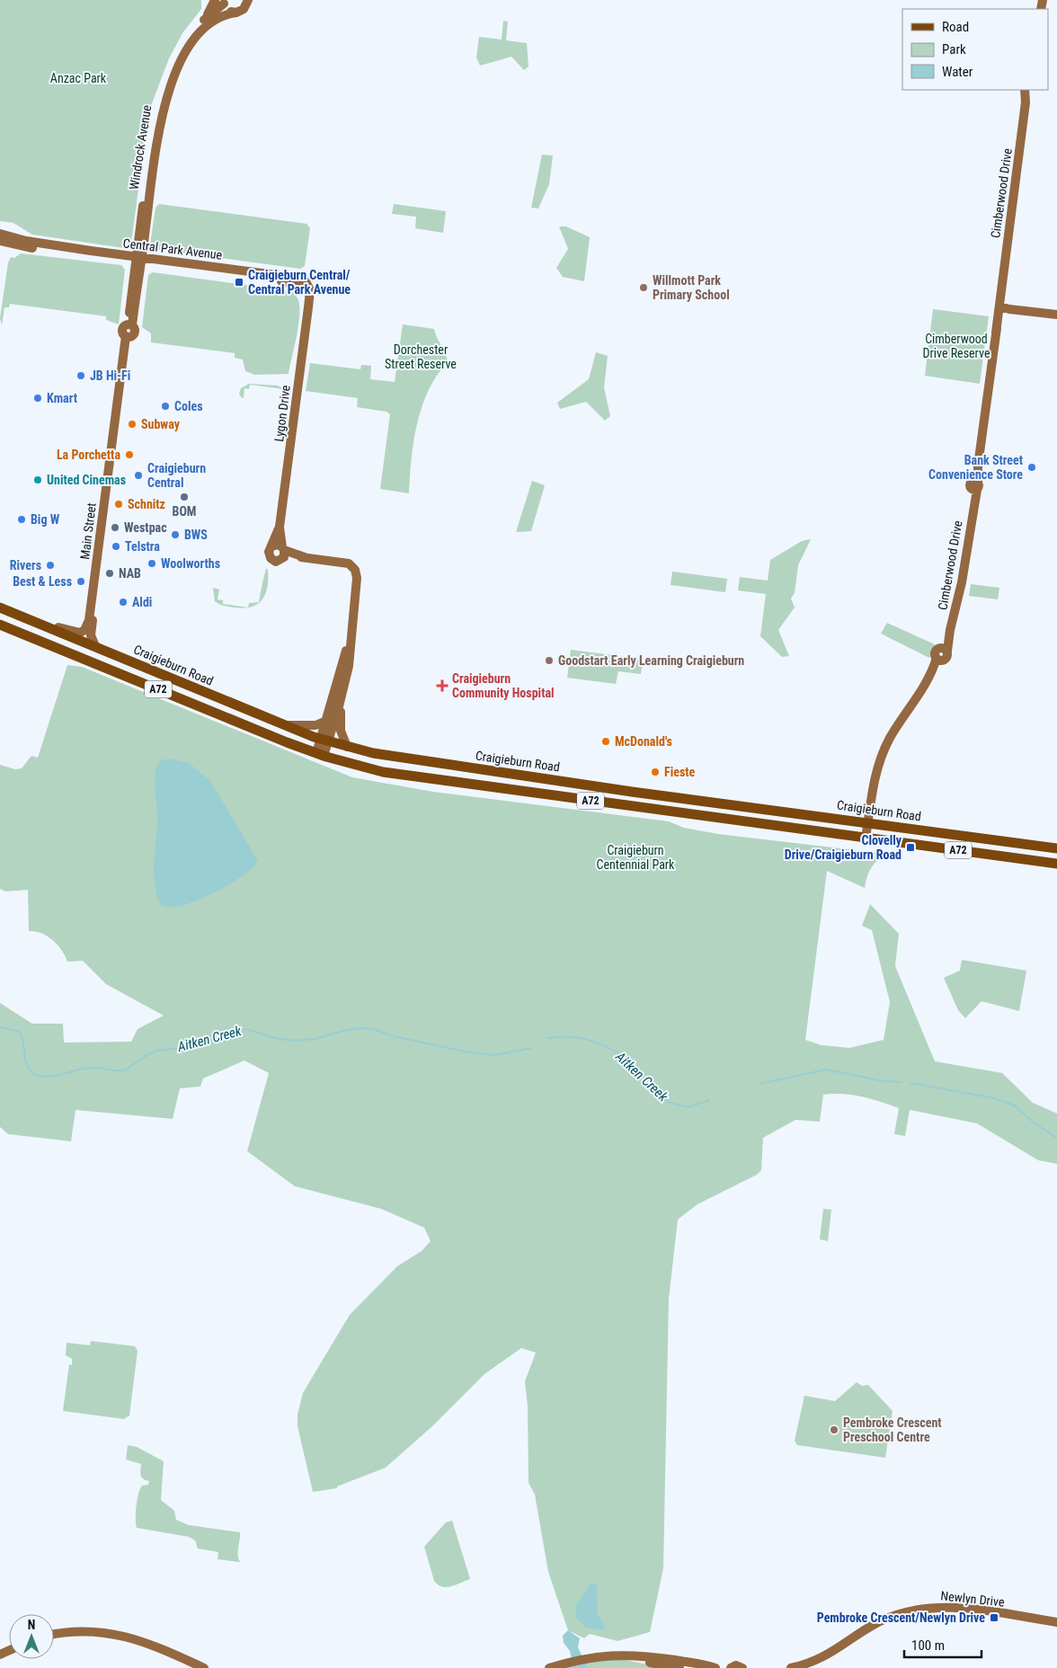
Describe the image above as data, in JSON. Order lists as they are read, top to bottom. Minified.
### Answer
{"streets":{"main road":["Craigieburn Road","A72"],"street":["Windrock Avenue","Cimberwood Drive","Central Park Avenue","Lygon Drive","Main Street","Newlyn Drive"]},"crossings":[["Windrock Avenue","Central Park Avenue"],["Cimberwood Drive","Craigieburn Road"],["Cimberwood Drive","A72"],["Central Park Avenue","Lygon Drive"],["Main Street","Craigieburn Road"]],"water":["Aitken Creek"],"parks":["Anzac Park","Cimberwood Drive Reserve","Dorchester Street Reserve","Craigieburn Centennial Park"],"places":{"transit":["Craigieburn Central/ Central Park Avenue","Clovelly Drive/Craigieburn Road","Pembroke Crescent/Newlyn Drive"],"other":["Willmott Park Primary School","JB Hi-Fi","Kmart","Coles","Subway","La Porchetta","Bank Street Convenience Store","Craigieburn Central","United Cinemas","BOM","Schnitz","Big W","Westpac","BWS","Telstra","Woolworths","Rivers","NAB","Best & Less","Aldi","Goodstart Early Learning Craigieburn","McDonald's","Fieste","Pembroke Crescent Preschool Centre"],"health":["Craigieburn Community Hospital"]},"legend":["Road","Park","Water"],"scale_bar":"100 m","north":"top"}
